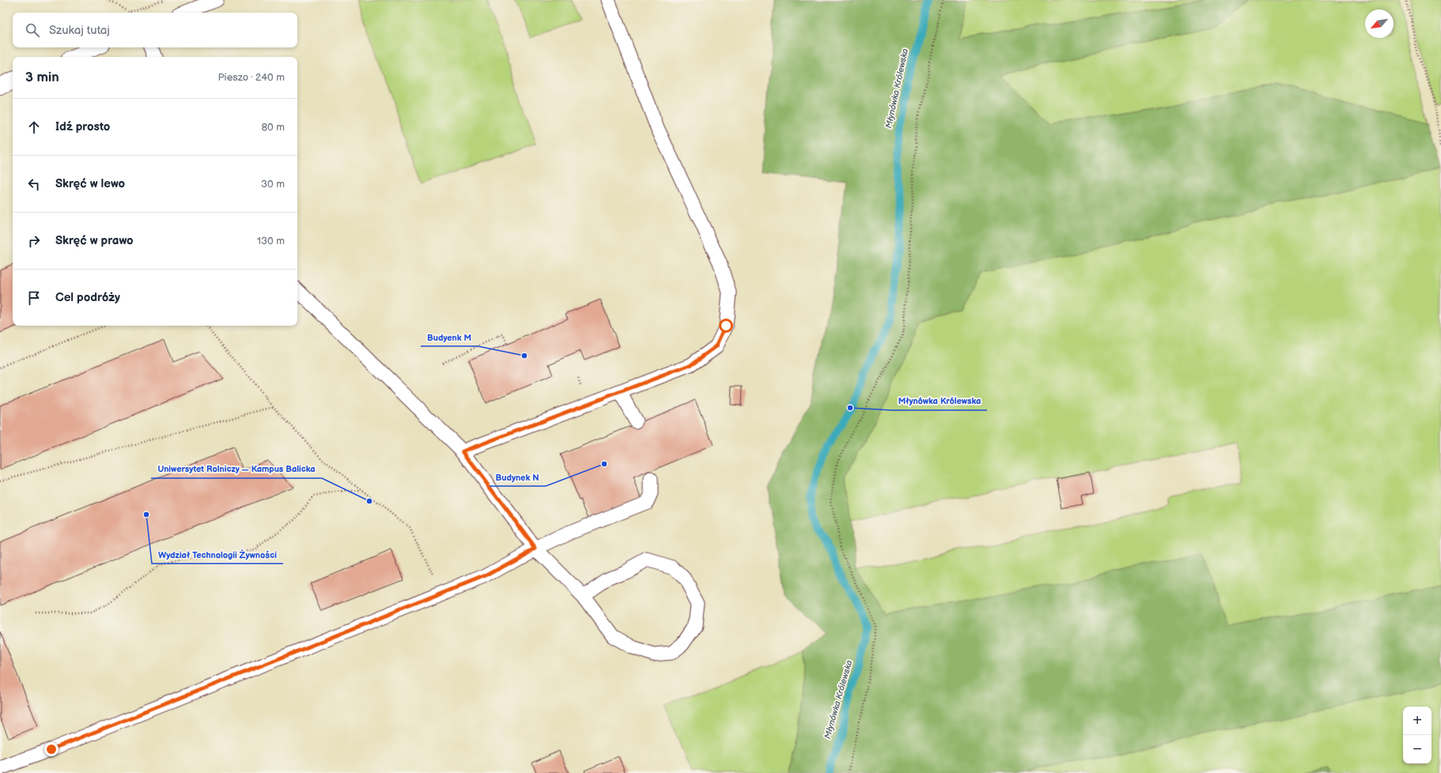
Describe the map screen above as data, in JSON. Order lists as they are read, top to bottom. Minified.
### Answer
{"water":["Młynówka Królewska"],"places":["Budyenk M","Młynówka Królewska","Budynek N","Uniwersytet Rolniczy — Kampus Balicka","Wydział Technologii Żywności"],"north":"bottom left","page":{"search":"Szukaj tutaj","heading":["3 min","Pieszo · 240 m"],"list":[["Idź prosto","80 m"],["Skręć w lewo","30 m"],["Skręć w prawo","130 m"],"Cel podróży"],"map_buttons":["+","−"]}}
